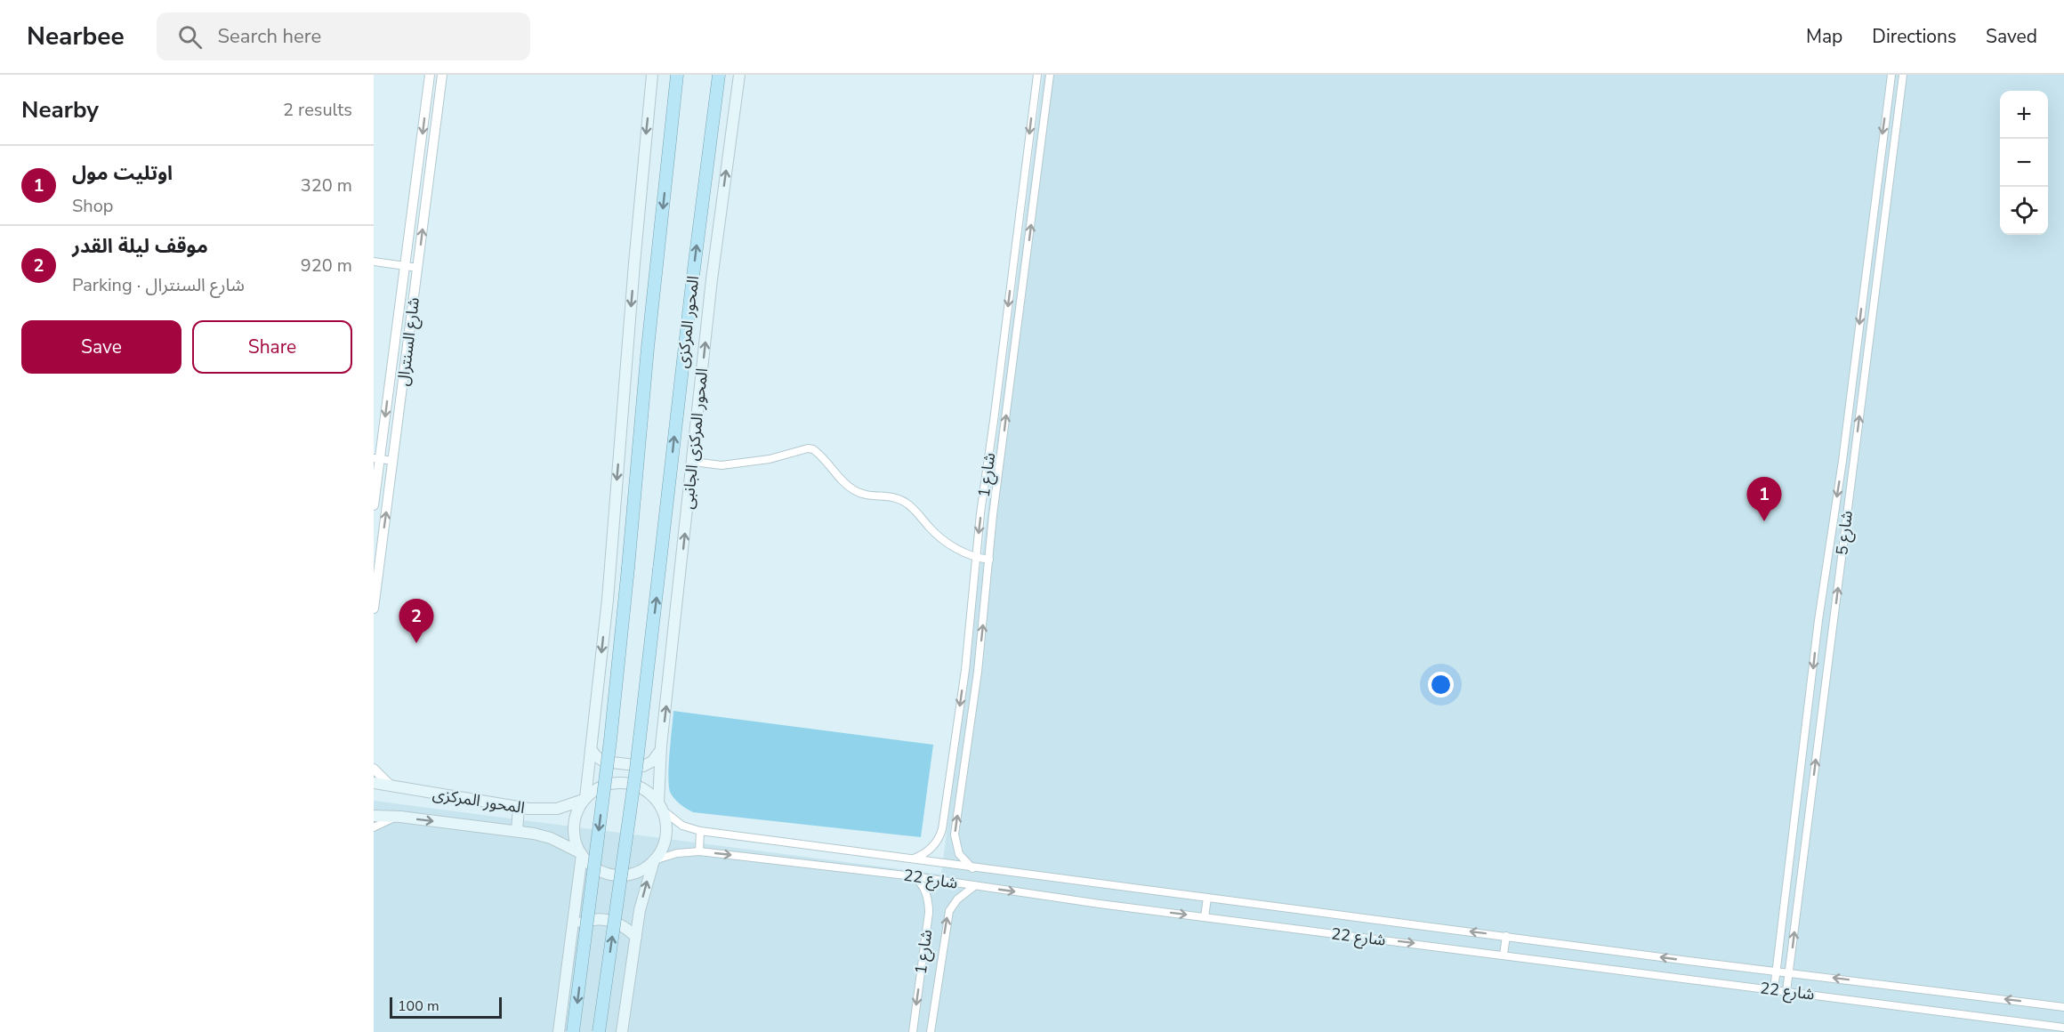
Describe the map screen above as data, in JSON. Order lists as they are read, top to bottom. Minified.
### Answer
{"streets":{"highway":["المحور المركزى"],"main road":["المحور المركزى الجانبى"],"street":["شارع السنترال","شارع 1","شارع 5","شارع 22"]},"crossings":[["المحور المركزى","المحور المركزى الجانبى"],["المحور المركزى","شارع 22"],["المحور المركزى الجانبى","شارع 22"],["شارع 1","شارع 22"],["شارع 5","شارع 22"]],"scale_bar":"100 m","page":{"header":"Nearbee","search":"Search here","nav":["Map","Directions","Saved"],"heading":["Nearby","2 results"],"map_buttons":["+","−"],"list":[{"mark":"1","name":"اوتليت مول","note":"Shop","value":"320 m"},{"mark":"2","name":"موقف ليلة القدر","note":"Parking · شارع السنترال","value":"920 m"}],"buttons":["Save","Share"],"pins":["1","2"],"scale":"100 m"}}
